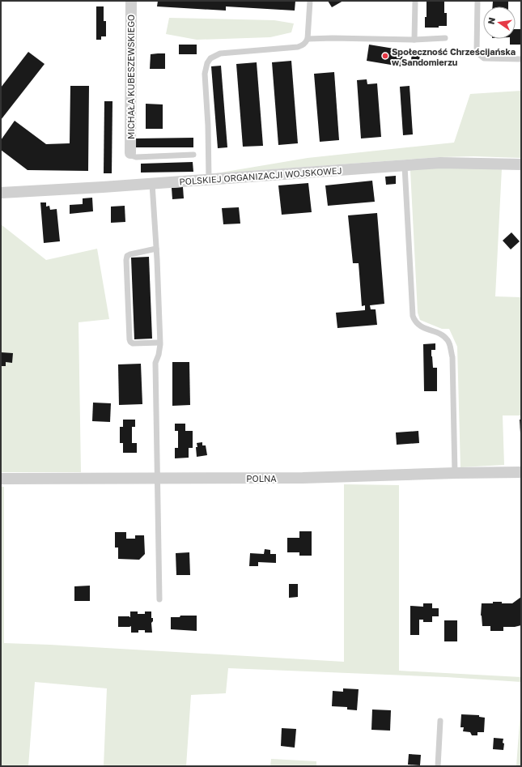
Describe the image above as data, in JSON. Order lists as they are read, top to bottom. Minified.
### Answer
{"streets":{"street":["MICHAŁA KUBESZEWSKIEGO","POLSKIEJ ORGANIZACJI WOJSKOWEJ","POLNA"]},"places":["Społeczność Chrześcijańska w Sandomierzu"],"north":"left"}
